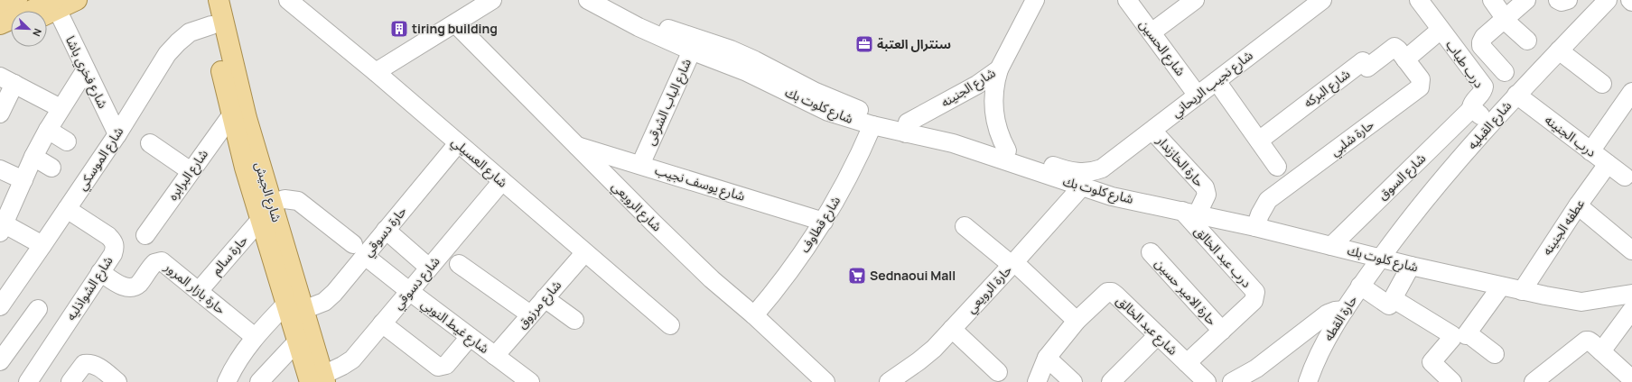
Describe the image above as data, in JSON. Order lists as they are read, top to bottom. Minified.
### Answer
{"streets":{"main road":["شارع الجيش"],"street":["شارع الحسين","درب طباب","شارع فخري باشا","شارع نجيب الريحاني","شارع الجنينه","شارع البركه","شارع الباب الشرقى","شارع كلوت بك","شارع القبليه","درب الجنينه","حارة شلبي","شارع الموسكي","حارة الخازندار","شارع العسيلي","شارع البرابره","شارع السوق","شارع يوسف نجيب","شارع الرويعي","شارع قطاوف","عطفه الجنينه","حارة دسوقي","حارة سالم","درب عبد الخالق","شارع دسوقي","شارع الشواذليه","حارة بازار المرور","حارة الرويعي","حارة الامير حسين","شارع مرزوق","حارة القطه","شارع عبد الخالق","شارع غيط النوبي"]},"crossings":[["شارع الحسين","شارع نجيب الريحاني"],["درب طباب","شارع القبليه"],["درب طباب","شارع السوق"],["شارع فخري باشا","شارع الموسكي"],["شارع نجيب الريحاني","شارع كلوت بك"],["شارع نجيب الريحاني","حارة الخازندار"],["شارع الجنينه","شارع كلوت بك"],["شارع البركه","حارة شلبي"],["شارع الباب الشرقى","شارع كلوت بك"],["شارع الباب الشرقى","شارع يوسف نجيب"],["شارع كلوت بك","شارع القبليه"],["شارع كلوت بك","حارة شلبي"],["شارع كلوت بك","حارة الخازندار"],["شارع كلوت بك","شارع السوق"],["شارع كلوت بك","شارع قطاوف"],["شارع كلوت بك","عطفه الجنينه"],["شارع كلوت بك","درب عبد الخالق"],["شارع كلوت بك","حارة الرويعي"],["شارع كلوت بك","حارة القطه"],["شارع القبليه","درب الجنينه"],["شارع القبليه","حارة القطه"],["درب الجنينه","عطفه الجنينه"],["شارع الموسكي","شارع الجيش"],["شارع الموسكي","شارع الشواذليه"],["حارة الخازندار","درب عبد الخالق"],["شارع العسيلي","حارة دسوقي"],["شارع العسيلي","شارع دسوقي"],["شارع العسيلي","شارع مرزوق"],["شارع البرابره","شارع الجيش"],["شارع يوسف نجيب","شارع الرويعي"],["شارع يوسف نجيب","شارع قطاوف"],["شارع الجيش","حارة دسوقي"],["شارع الجيش","حارة سالم"],["شارع الجيش","شارع دسوقي"],["شارع الجيش","شارع غيط النوبي"],["شارع الرويعي","شارع قطاوف"],["حارة دسوقي","شارع غيط النوبي"],["حارة سالم","حارة بازار المرور"],["درب عبد الخالق","حارة الامير حسين"],["درب عبد الخالق","شارع عبد الخالق"],["شارع دسوقي","شارع غيط النوبي"],["شارع الشواذليه","حارة بازار المرور"],["شارع مرزوق","شارع غيط النوبي"]],"places":{"building":["tiring building"],"office":["سنترال العتبة"],"supermarket":["Sednaoui Mall"]},"north":"bottom right"}
